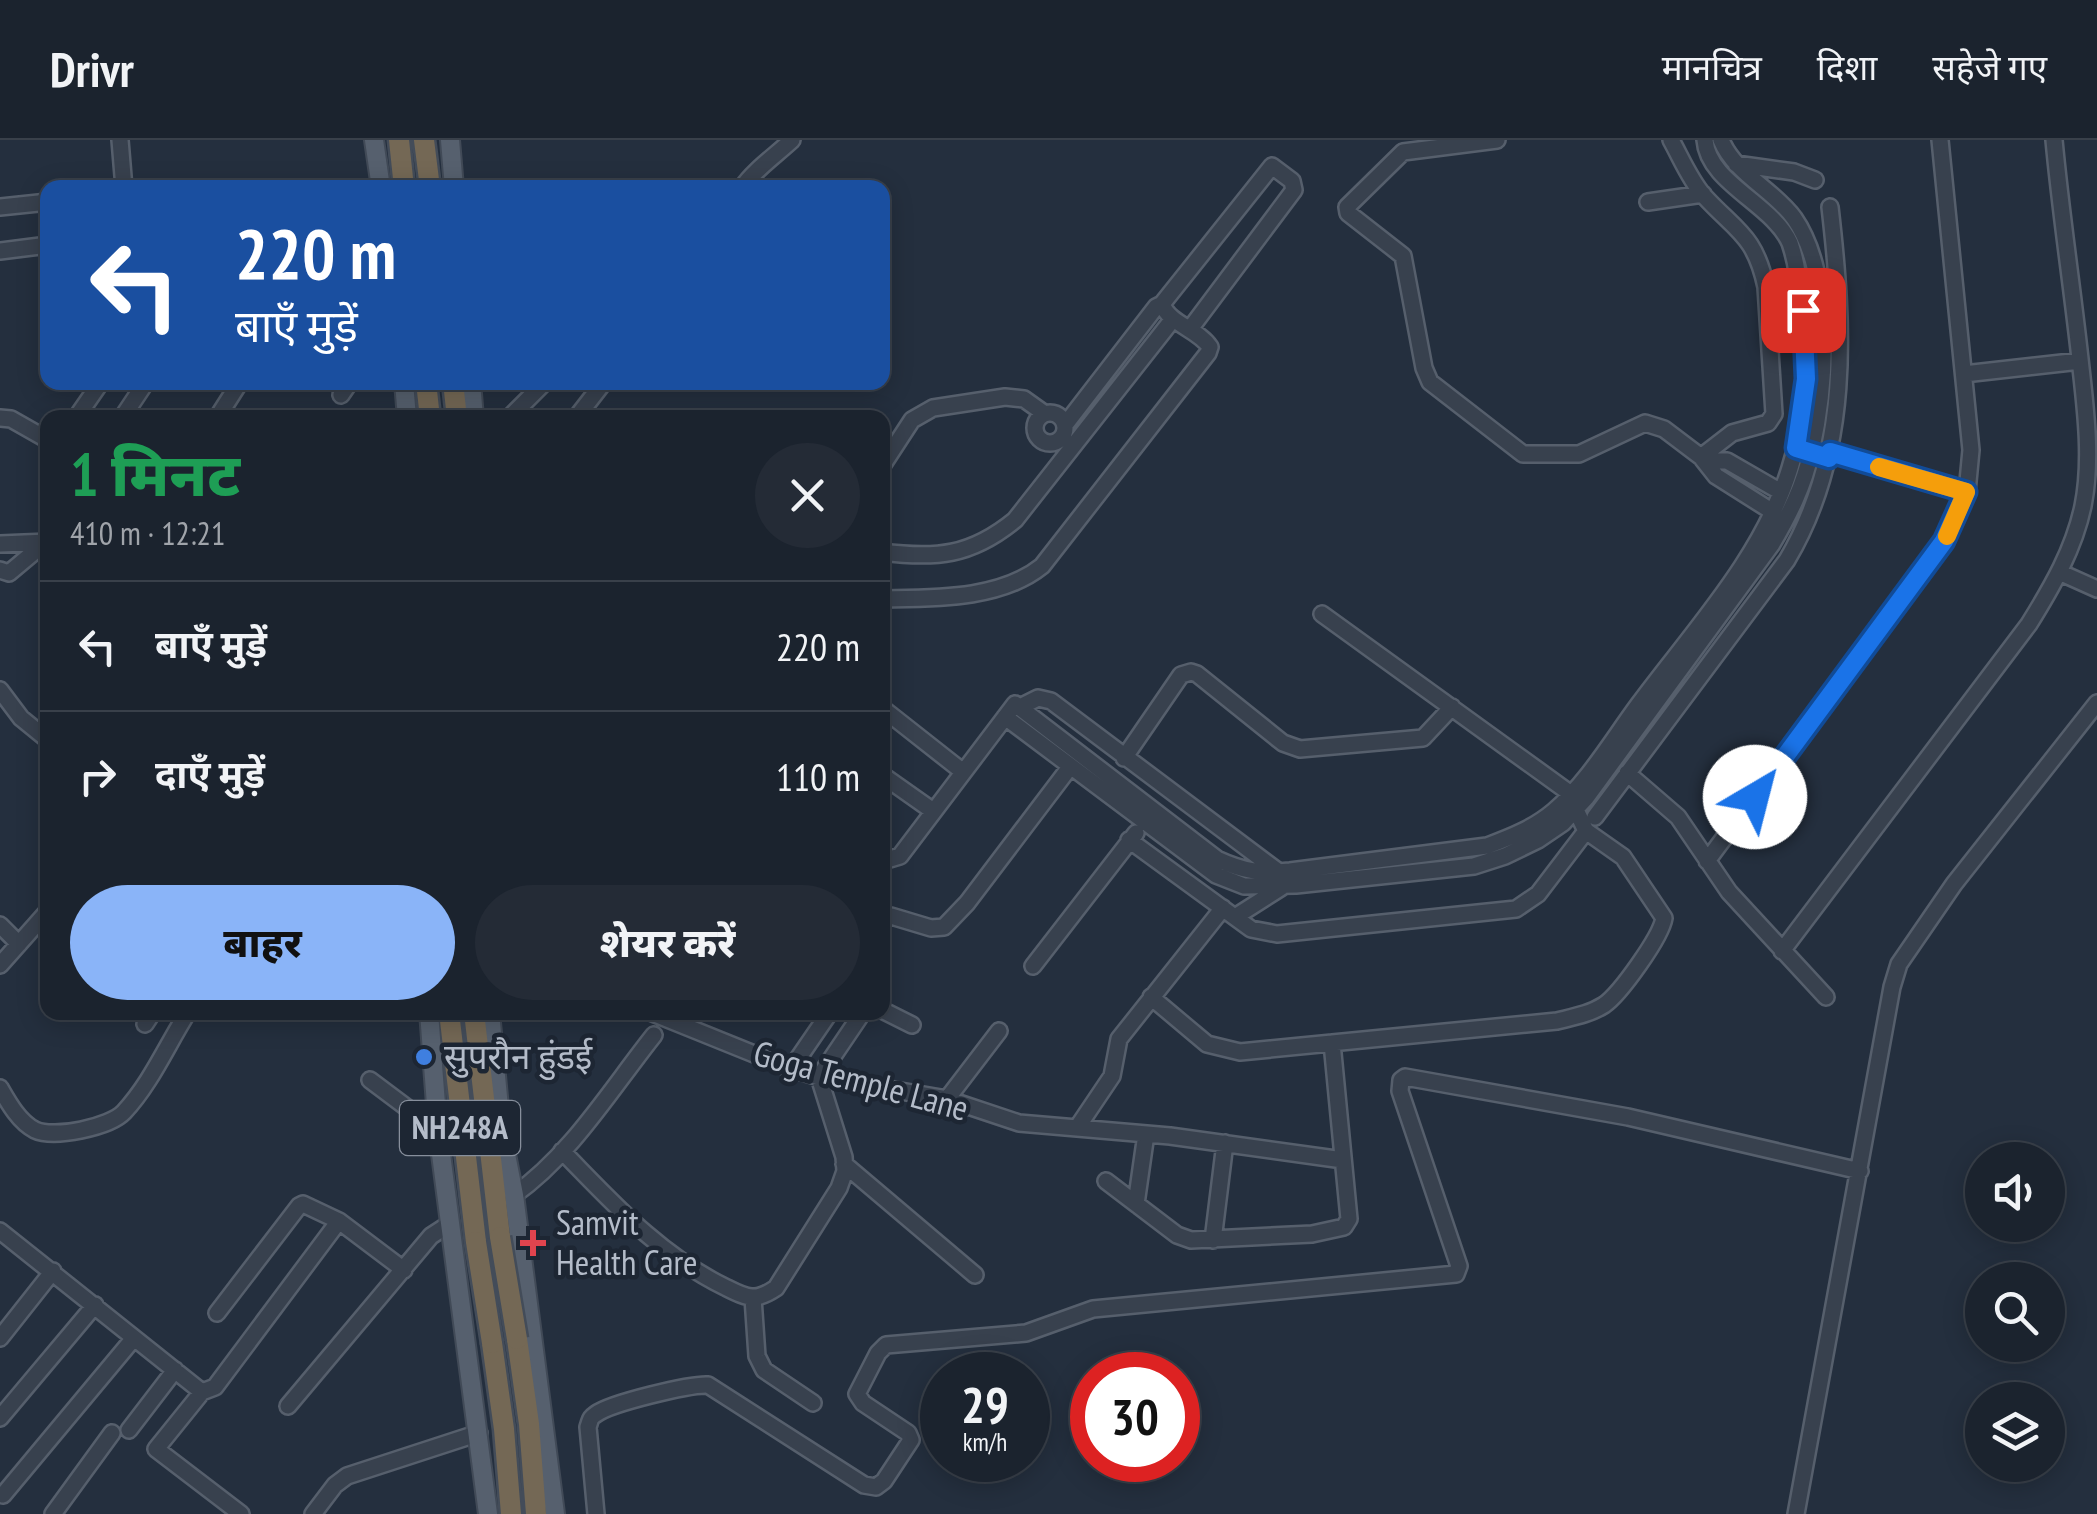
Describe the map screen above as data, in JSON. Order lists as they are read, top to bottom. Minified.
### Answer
{"streets":{"highway":["NH248A"],"street":["Goga Temple Lane"]},"places":{"other":["सुपरौन हुंडई"],"health":["Samvit Health Care"]},"page":{"header":"Drivr","nav":["मानचित्र","दिशा","सहेजे गए"],"turn":["220 m","बाएँ मुड़ें"],"heading":["1 मिनट","410 m · 12:21"],"list":[{"name":"बाएँ मुड़ें","value":"220 m"},{"name":"दाएँ मुड़ें","value":"110 m"}],"buttons":["बाहर","शेयर करें"],"speed":"29 km/h","limit":"30"}}
